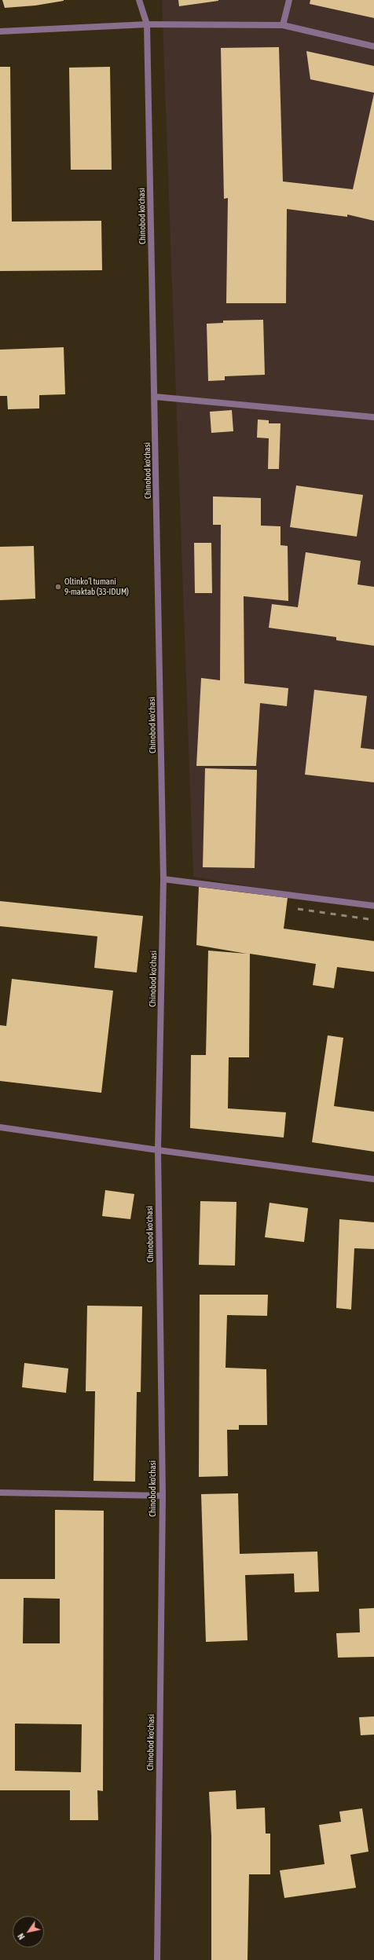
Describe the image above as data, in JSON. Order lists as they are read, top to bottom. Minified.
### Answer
{"streets":{"street":["Chinobod ko'chasi"]},"places":["Oltinko‘l tumani 9-maktab (33-IDUM)"],"north":"bottom left"}
